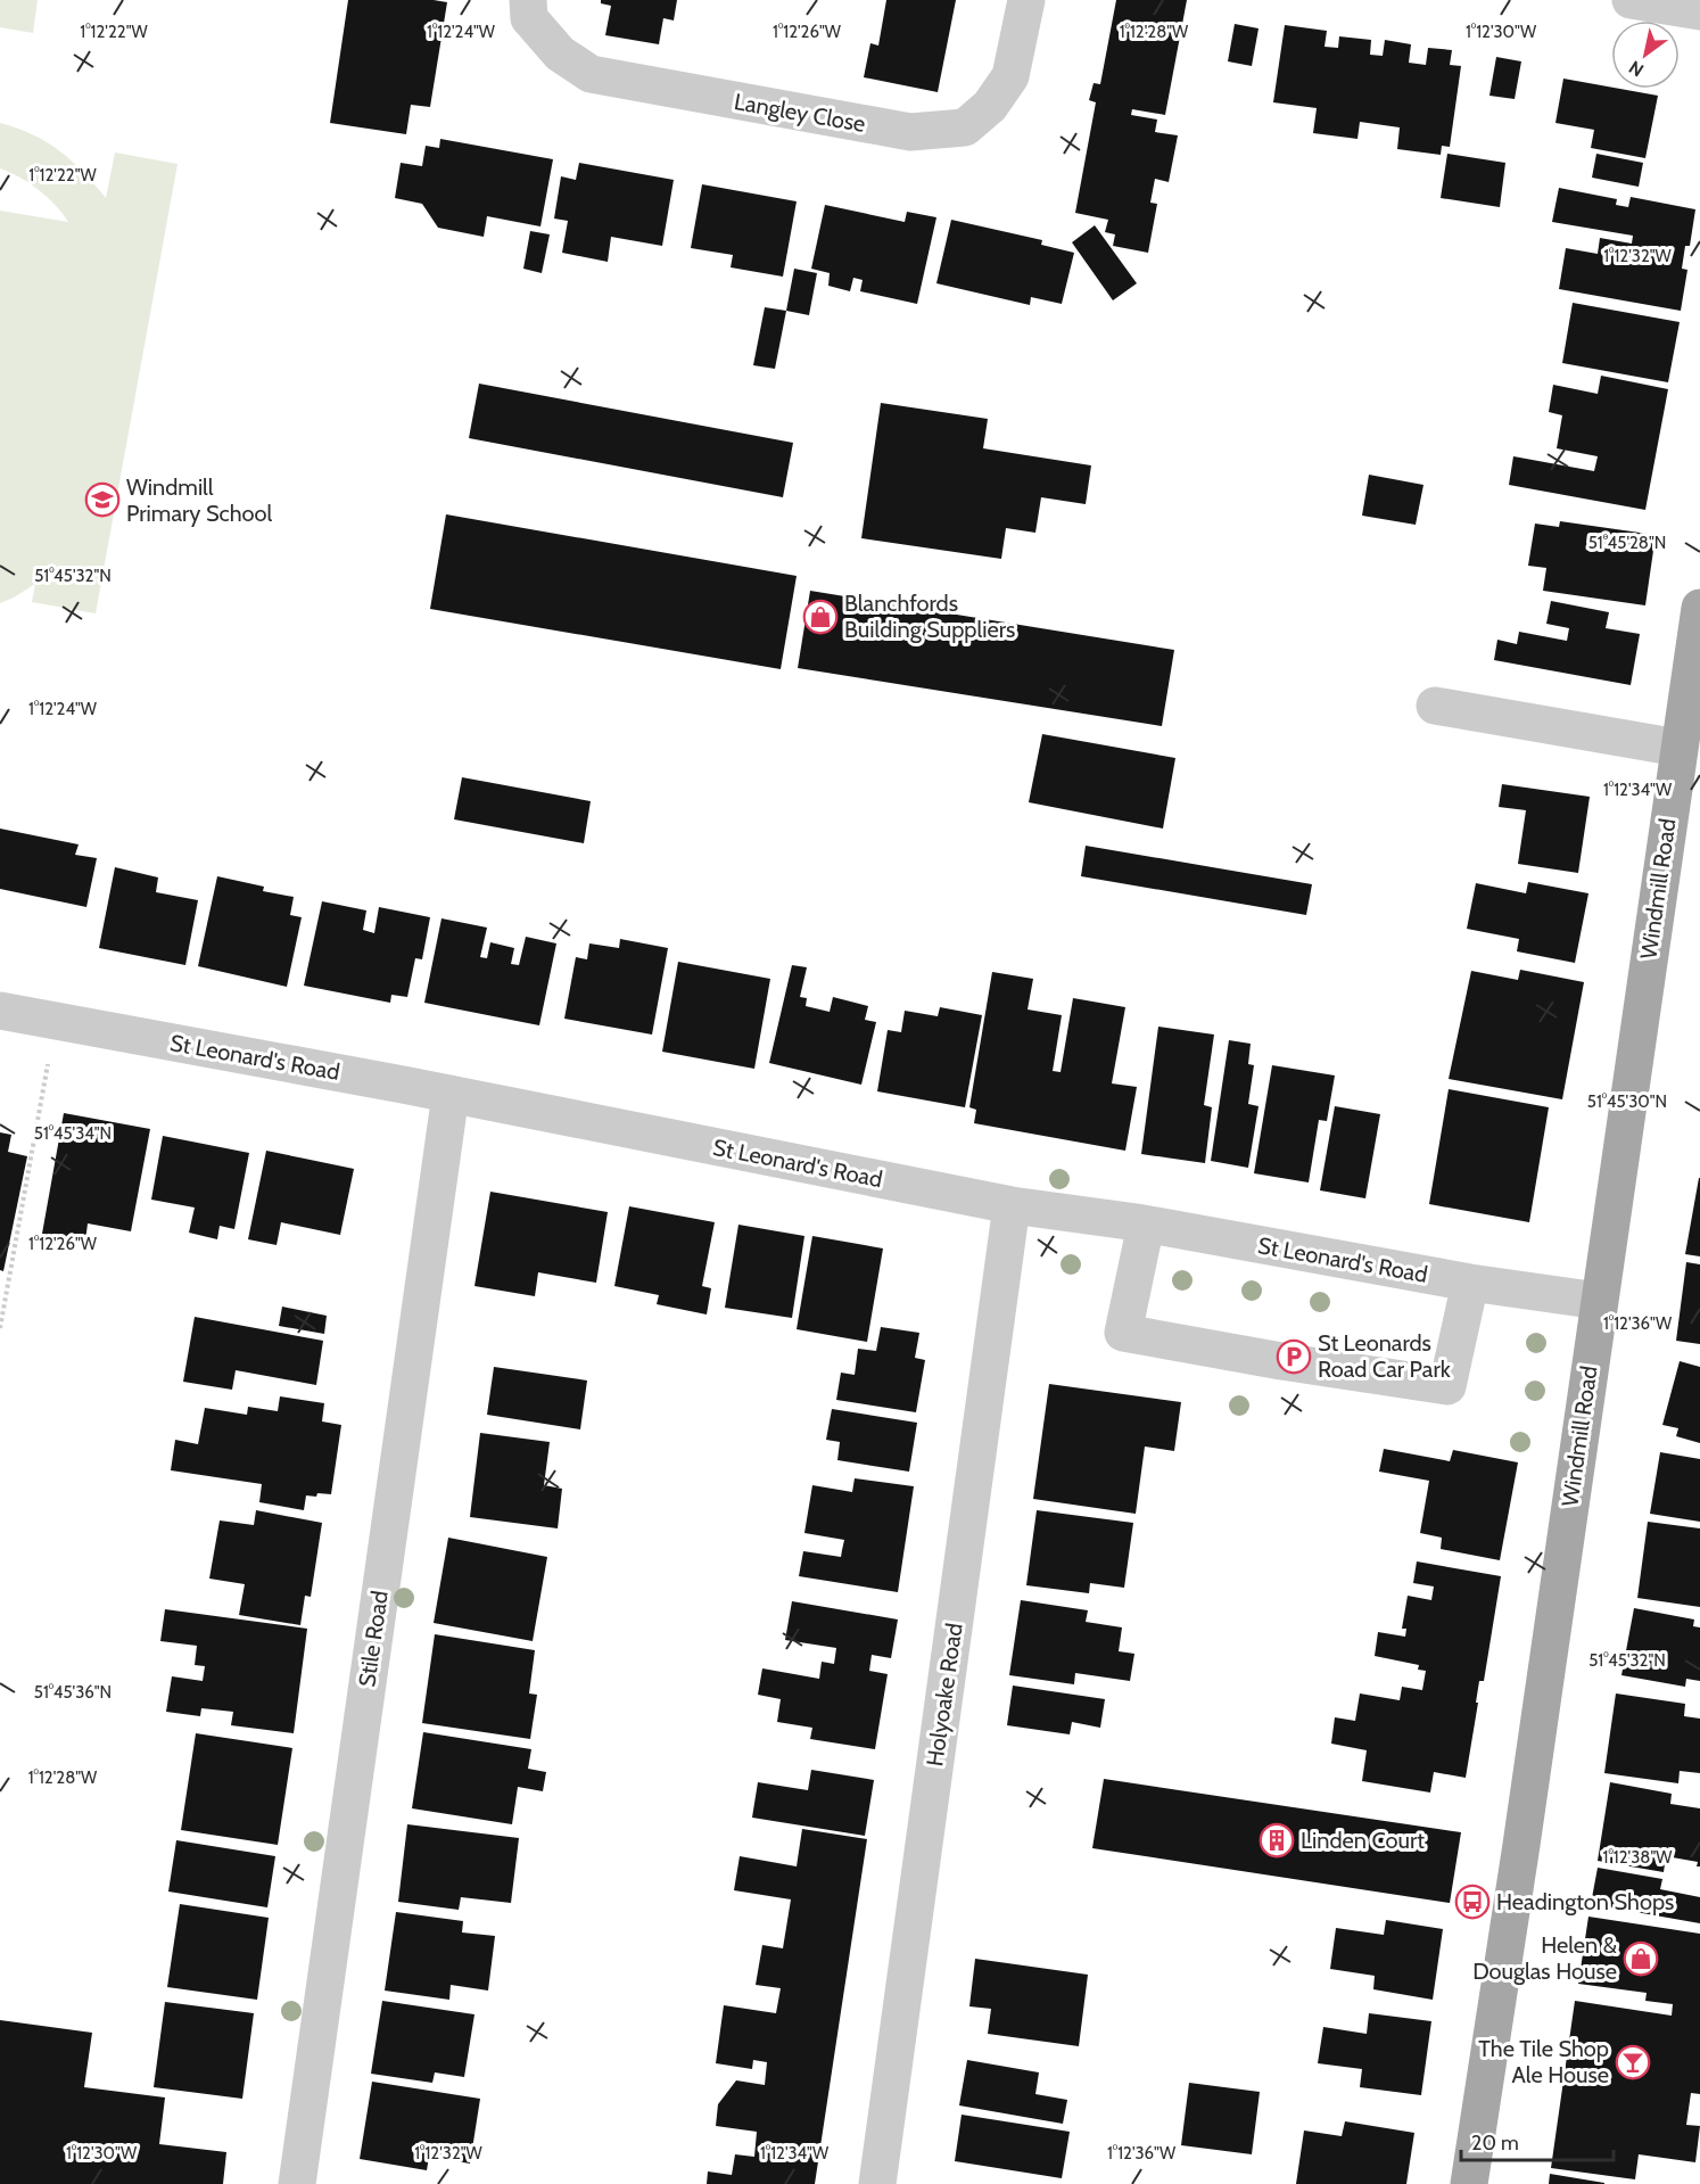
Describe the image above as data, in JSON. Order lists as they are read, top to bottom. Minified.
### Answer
{"streets":{"main road":["Windmill Road"],"street":["Langley Close","St Leonard's Road","Stile Road","Holyoake Road"]},"crossings":[["Windmill Road","St Leonard's Road"],["St Leonard's Road","Stile Road"],["St Leonard's Road","Holyoake Road"]],"places":{"school or university":["Windmill Primary School"],"shop":["Blanchfords Building Suppliers","Helen & Douglas House"],"parking":["St Leonards Road Car Park"],"building":["Linden Court"],"bus stop":["Headington Shops"],"bar":["The Tile Shop Ale House"]},"scale_bar":"20 m","north":"bottom left","coordinates":["1°12'22\"W","1°12'28\"W","1°12'24\"W","1°12'26\"W","1°12'30\"W","1°12'32\"W","51°45'28\"N","51°45'32\"N","1°12'34\"W","51°45'30\"N","51°45'34\"N","1°12'36\"W","51°45'36\"N","1°12'38\"W"]}
